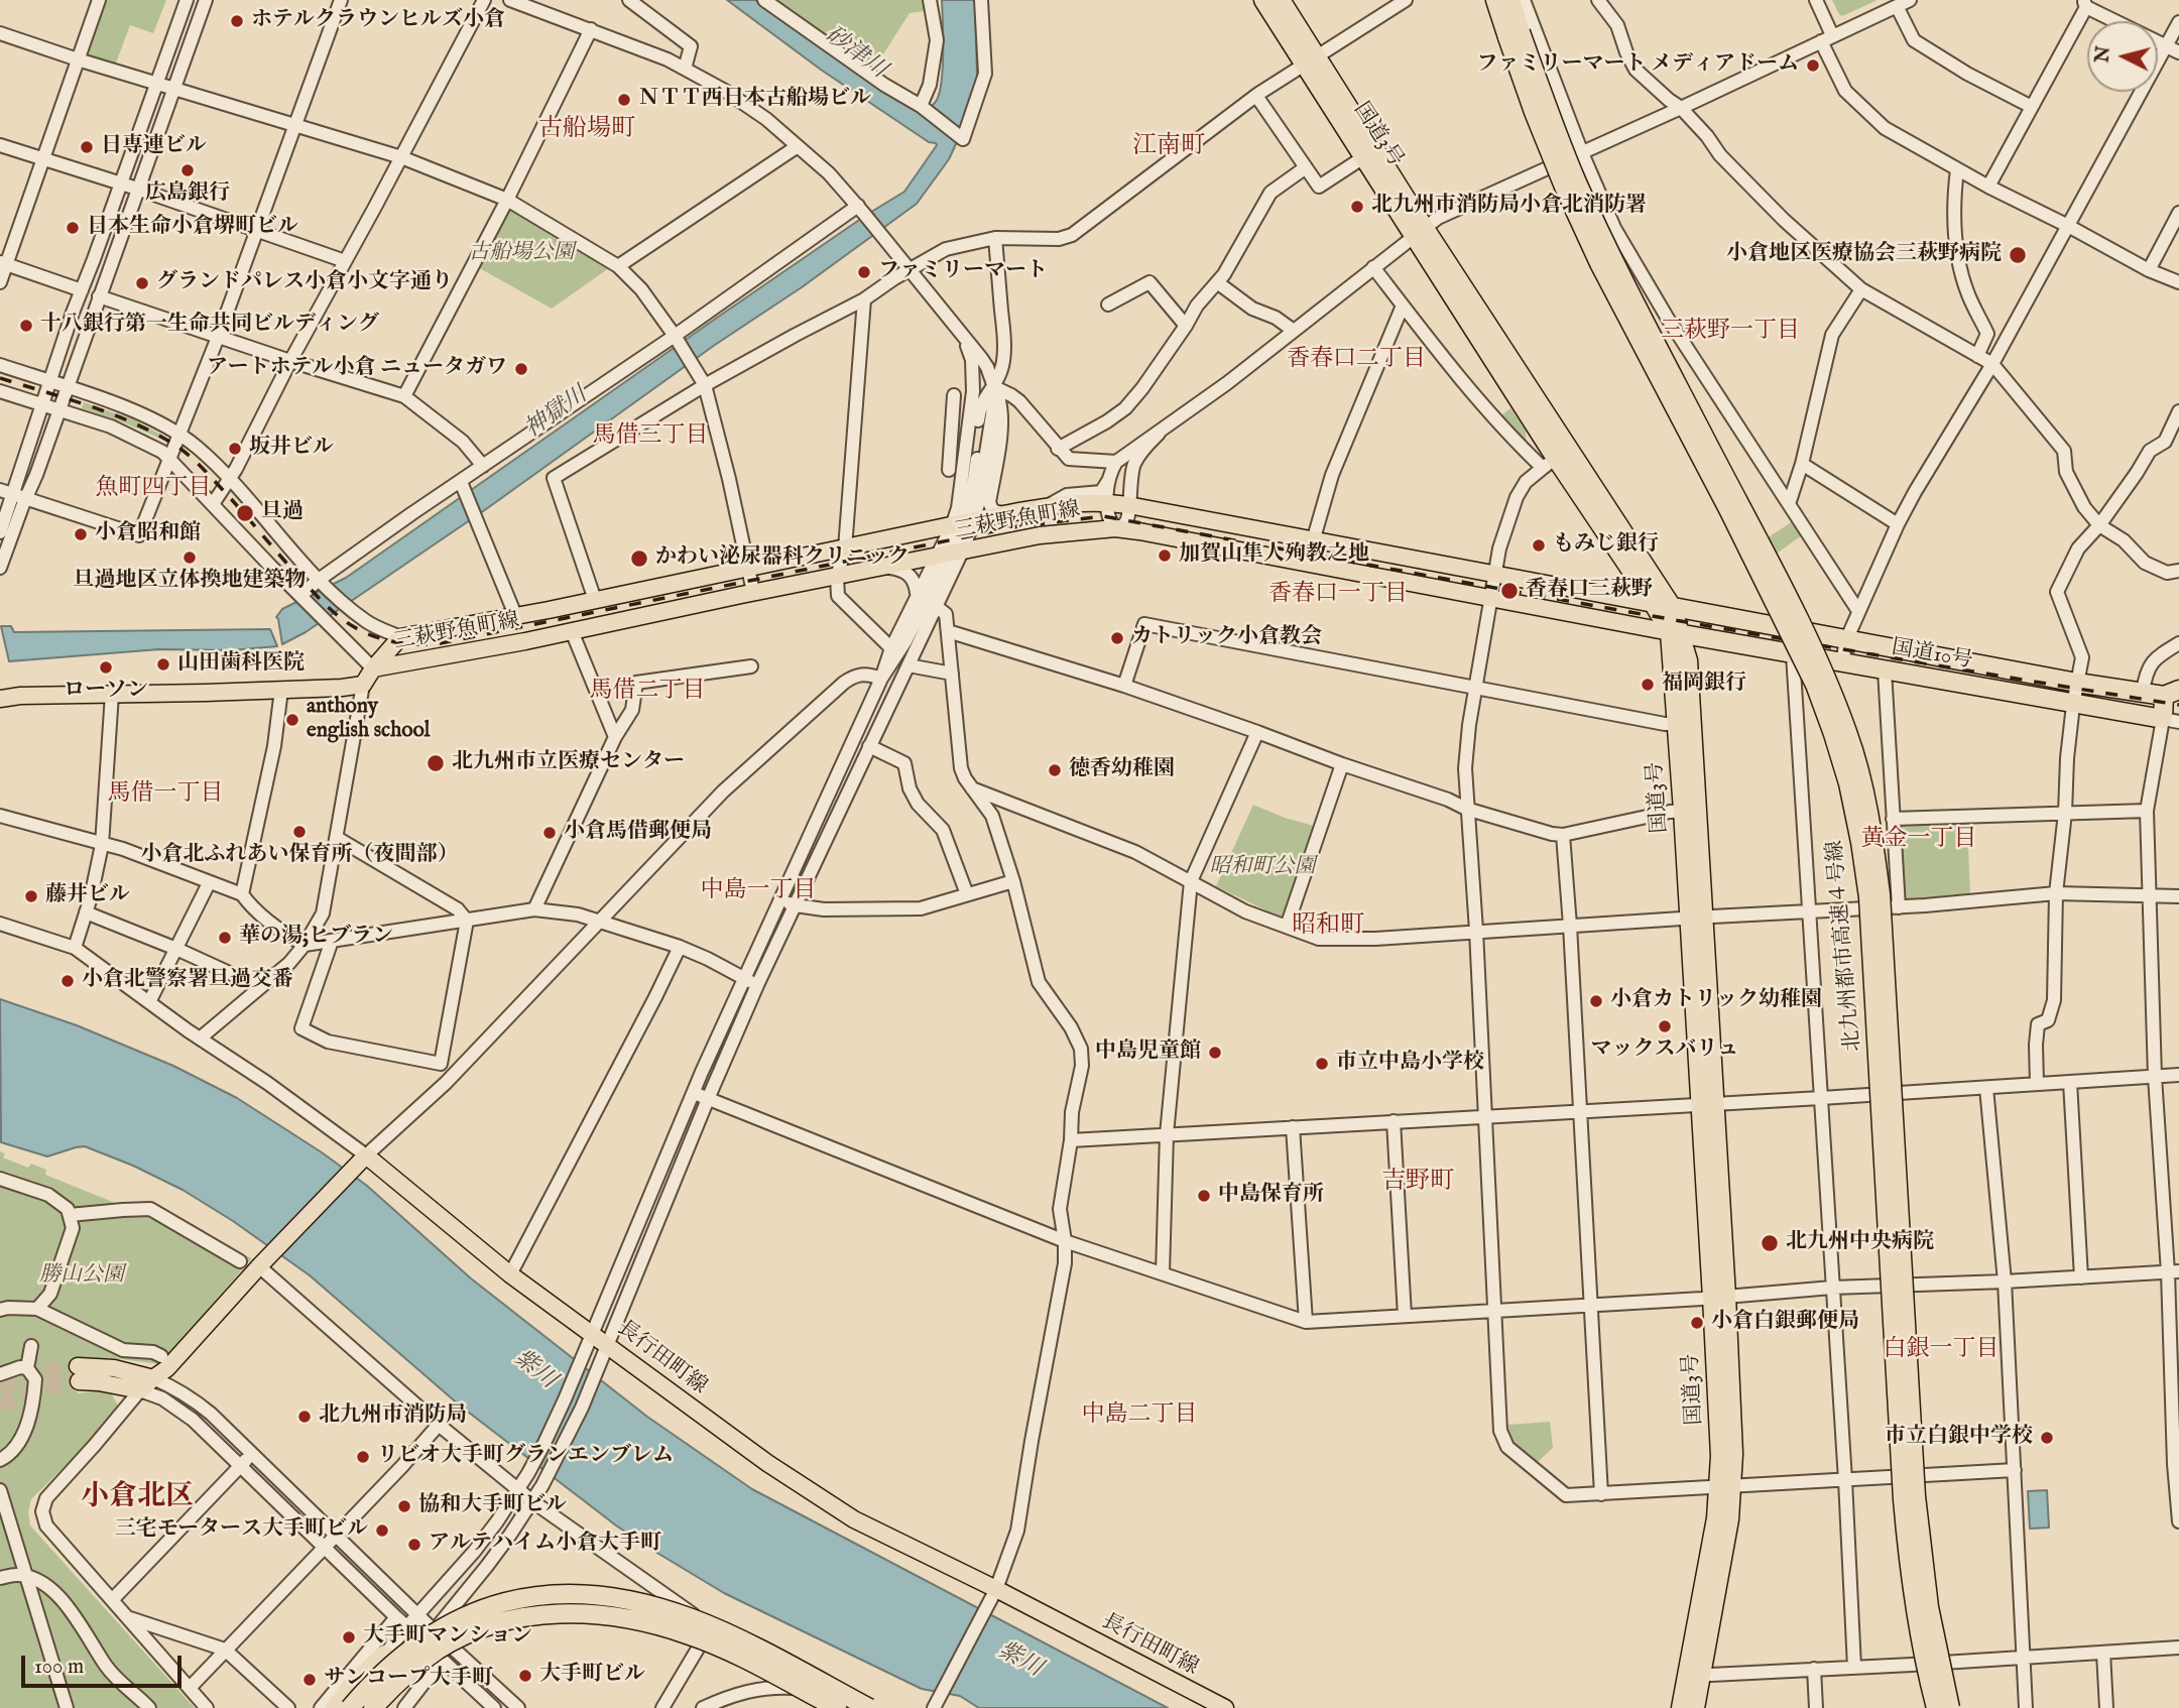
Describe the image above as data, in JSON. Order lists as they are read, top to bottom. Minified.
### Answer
{"streets":{"highway":["国道3号","国道10号","北九州都市高速４号線"],"main road":["三萩野魚町線","長行田町線"]},"crossings":[["国道3号","三萩野魚町線"],["国道3号","国道10号"],["三萩野魚町線","国道10号"]],"districts":["古船場町","江南町","三萩野一丁目","香春口二丁目","馬借三丁目","魚町四丁目","香春口一丁目","馬借二丁目","馬借一丁目","黄金一丁目","中島一丁目","昭和町","吉野町","白銀一丁目","中島二丁目","小倉北区"],"water":["砂津川","神獄川","紫川"],"parks":["古船場公園","昭和町公園","勝山公園"],"places":["ホテルクラウンヒルズ小倉","ファミリーマート メディアドーム","ＮＴＴ西日本古船場ビル","日専連ビル","広島銀行","北九州市消防局小倉北消防署","日本生命小倉堺町ビル","小倉地区医療協会三萩野病院","ファミリーマート","グランドパレス小倉小文字通り","十八銀行第一生命共同ビルディング","アートホテル小倉 ニュータガワ","坂井ビル","旦過","小倉昭和館","もみじ銀行","加賀山隼人殉教之地","旦過地区立体換地建築物","かわい泌尿器科クリニック","香春口三萩野","カトリック小倉教会","山田歯科医院","ローソン","福岡銀行","anthony english school","北九州市立医療センター","徳香幼稚園","小倉北ふれあい保育所（夜間部）","小倉馬借郵便局","藤井ビル","華の湯;ヒブラン","小倉北警察署旦過交番","小倉カトリック幼稚園","マックスバリュ","中島児童館","市立中島小学校","中島保育所","北九州中央病院","小倉白銀郵便局","北九州市消防局","市立白銀中学校","リビオ大手町グランエンブレム","協和大手町ビル","三宅モータース大手町ビル","アルテハイム小倉大手町","大手町マンション","大手町ビル","サンコープ大手町"],"scale_bar":"100 m","north":"left"}
